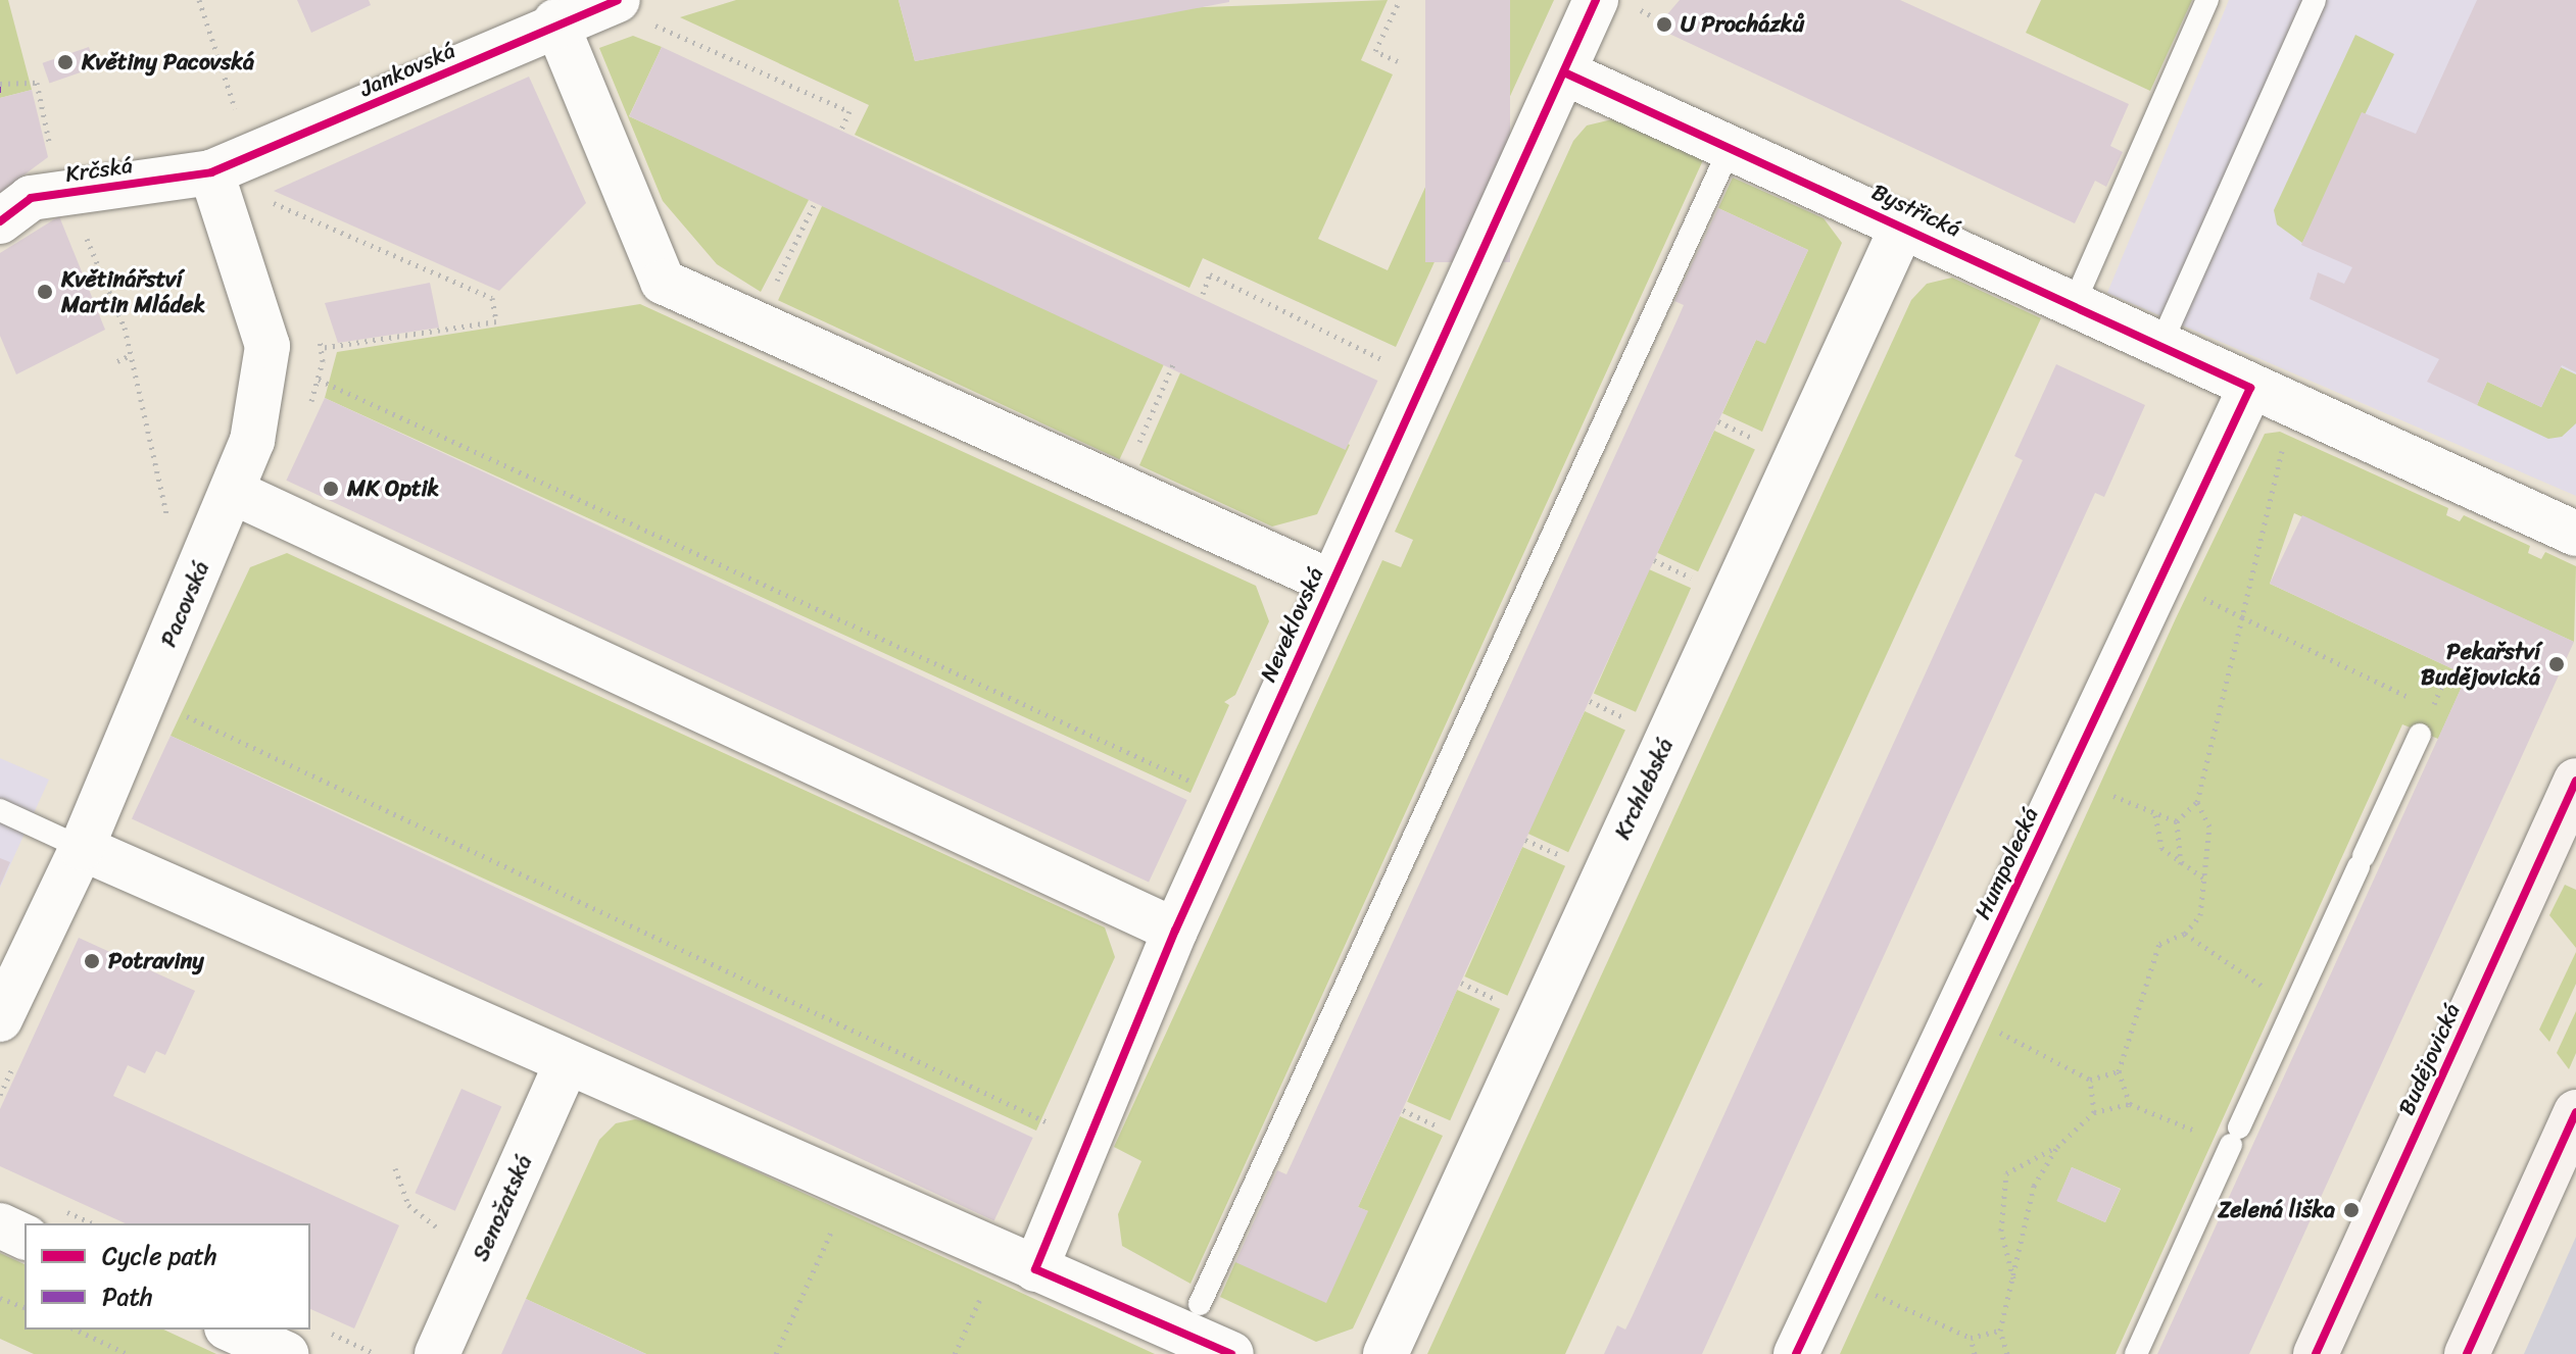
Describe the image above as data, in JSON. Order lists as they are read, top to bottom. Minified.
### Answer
{"streets":{"street":["Jankovská","Krčská","Bystřická","Pacovská","Neveklovská","Krchlebská","Humpolecká","Budějovická","Senožatská"]},"crossings":[["Jankovská","Krčská"],["Jankovská","Pacovská"],["Krčská","Pacovská"],["Bystřická","Neveklovská"],["Bystřická","Krchlebská"],["Bystřická","Humpolecká"]],"places":["U Procházků","Květiny Pacovská","Květinářství Martin Mládek","MK Optik","Pekařství Budějovická","Potraviny","Zelená liška"],"legend":["Cycle path","Path"]}
